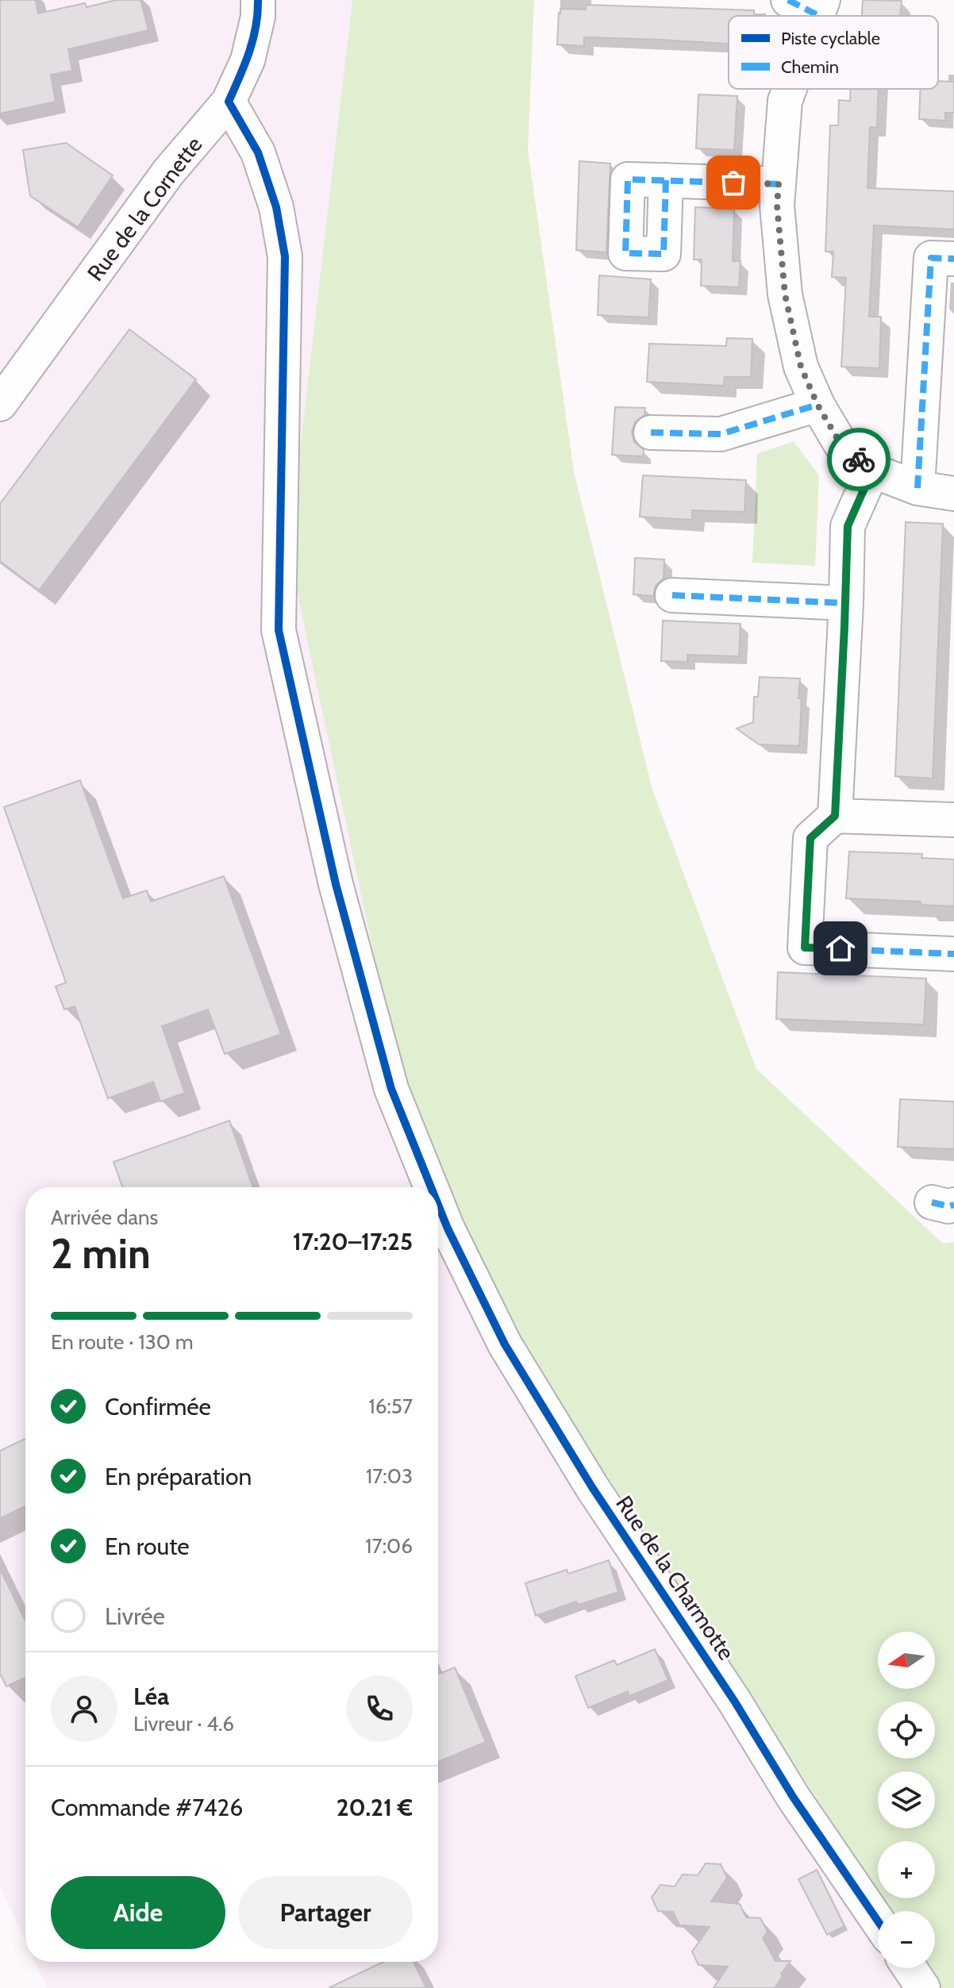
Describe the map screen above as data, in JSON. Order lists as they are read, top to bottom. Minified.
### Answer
{"streets":{"street":["Rue de la Cornette","Rue de la Charmotte"]},"crossings":[["Rue de la Cornette","Rue de la Charmotte"]],"legend":["Piste cyclable","Chemin"],"north":"left","page":{"heading":["2 min","Arrivée dans","17:20–17:25"],"panel":["Léa","Livreur · 4.6","Commande #7426","20.21 €"],"bar":"En route · 130 m","list":[["Confirmée","16:57"],["En préparation","17:03"],["En route","17:06"],"Livrée"],"map_buttons":["+","−"],"buttons":["Aide","Partager"]}}
